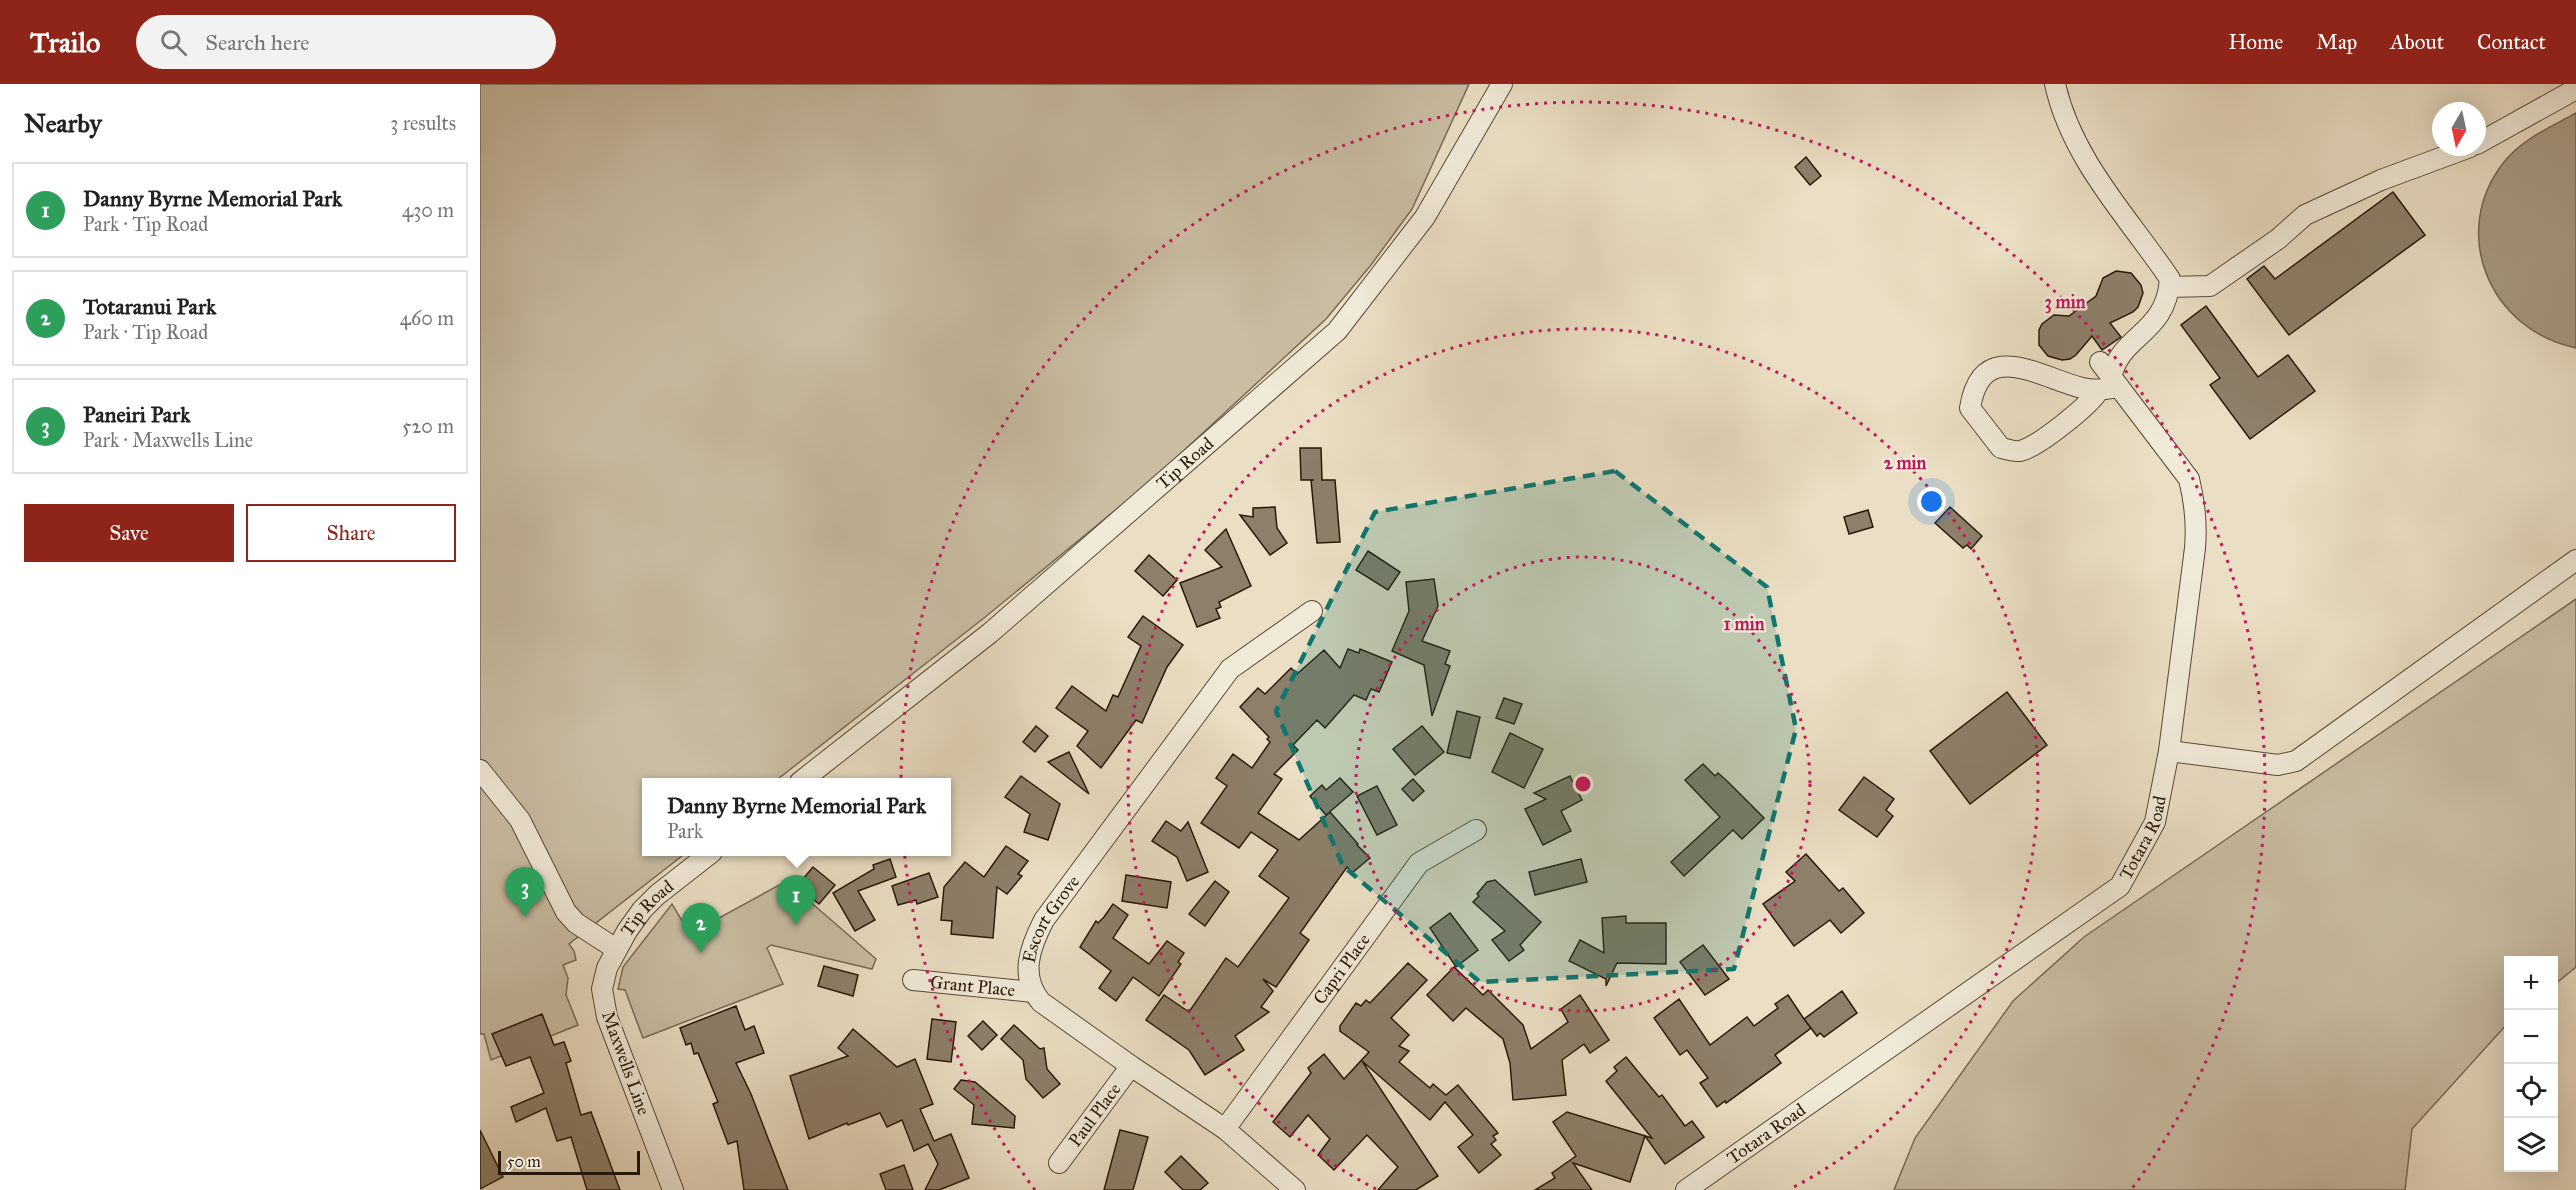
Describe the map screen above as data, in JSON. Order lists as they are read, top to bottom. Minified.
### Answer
{"streets":{"street":["Tip Road","Totara Road","Escort Grove","Capri Place","Grant Place","Maxwells Line","Paul Place"]},"crossings":[["Tip Road","Maxwells Line"],["Escort Grove","Capri Place"],["Escort Grove","Grant Place"],["Escort Grove","Paul Place"]],"scale_bar":"50 m","north":"bottom","page":{"header":"Trailo","search":"Search here","nav":["Home","Map","About","Contact"],"heading":["Nearby","3 results"],"list":[{"mark":"1","name":"Danny Byrne Memorial Park","note":"Park · Tip Road","value":"430 m"},{"mark":"2","name":"Totaranui Park","note":"Park · Tip Road","value":"460 m"},{"mark":"3","name":"Paneiri Park","note":"Park · Maxwells Line","value":"520 m"}],"buttons":["Save","Share"],"popup":["Danny Byrne Memorial Park","Park"],"pins":["3","1","2"],"map_buttons":["+","−"],"scale":"50 m"},"rings":["3 min","2 min","1 min"]}
